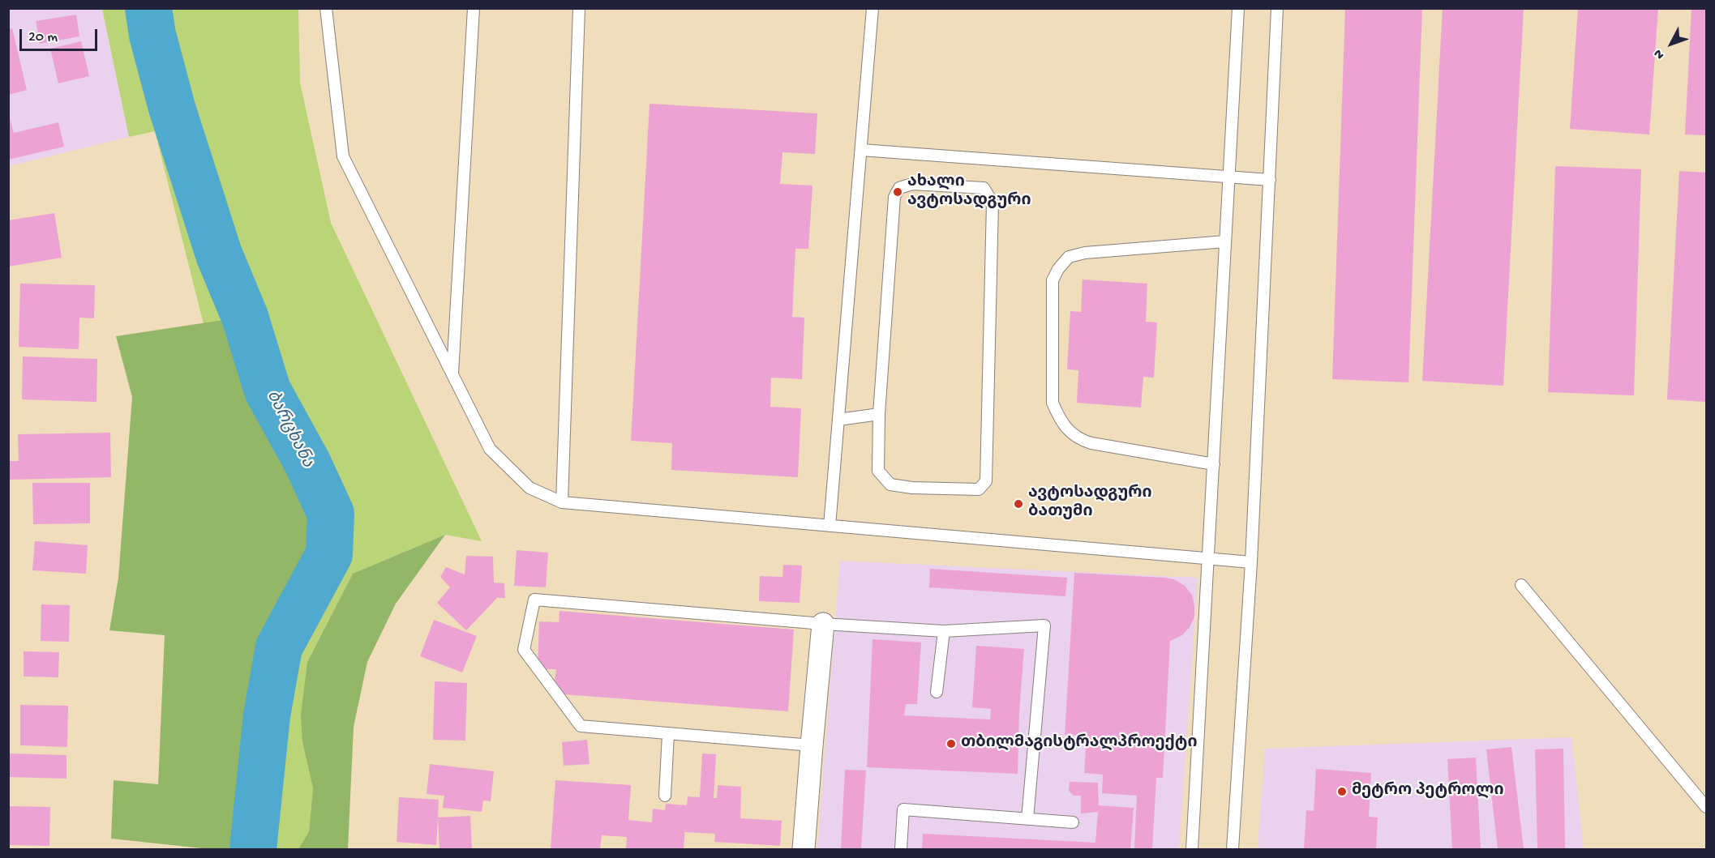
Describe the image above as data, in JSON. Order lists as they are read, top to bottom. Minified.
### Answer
{"water":["ბარცხანა"],"places":["ახალი ავტოსადგური","ავტოსადგური ბათუმი","თბილმაგისტრალპროექტი","მეტრო პეტროლი"],"scale_bar":"20 m","north":"bottom left"}
